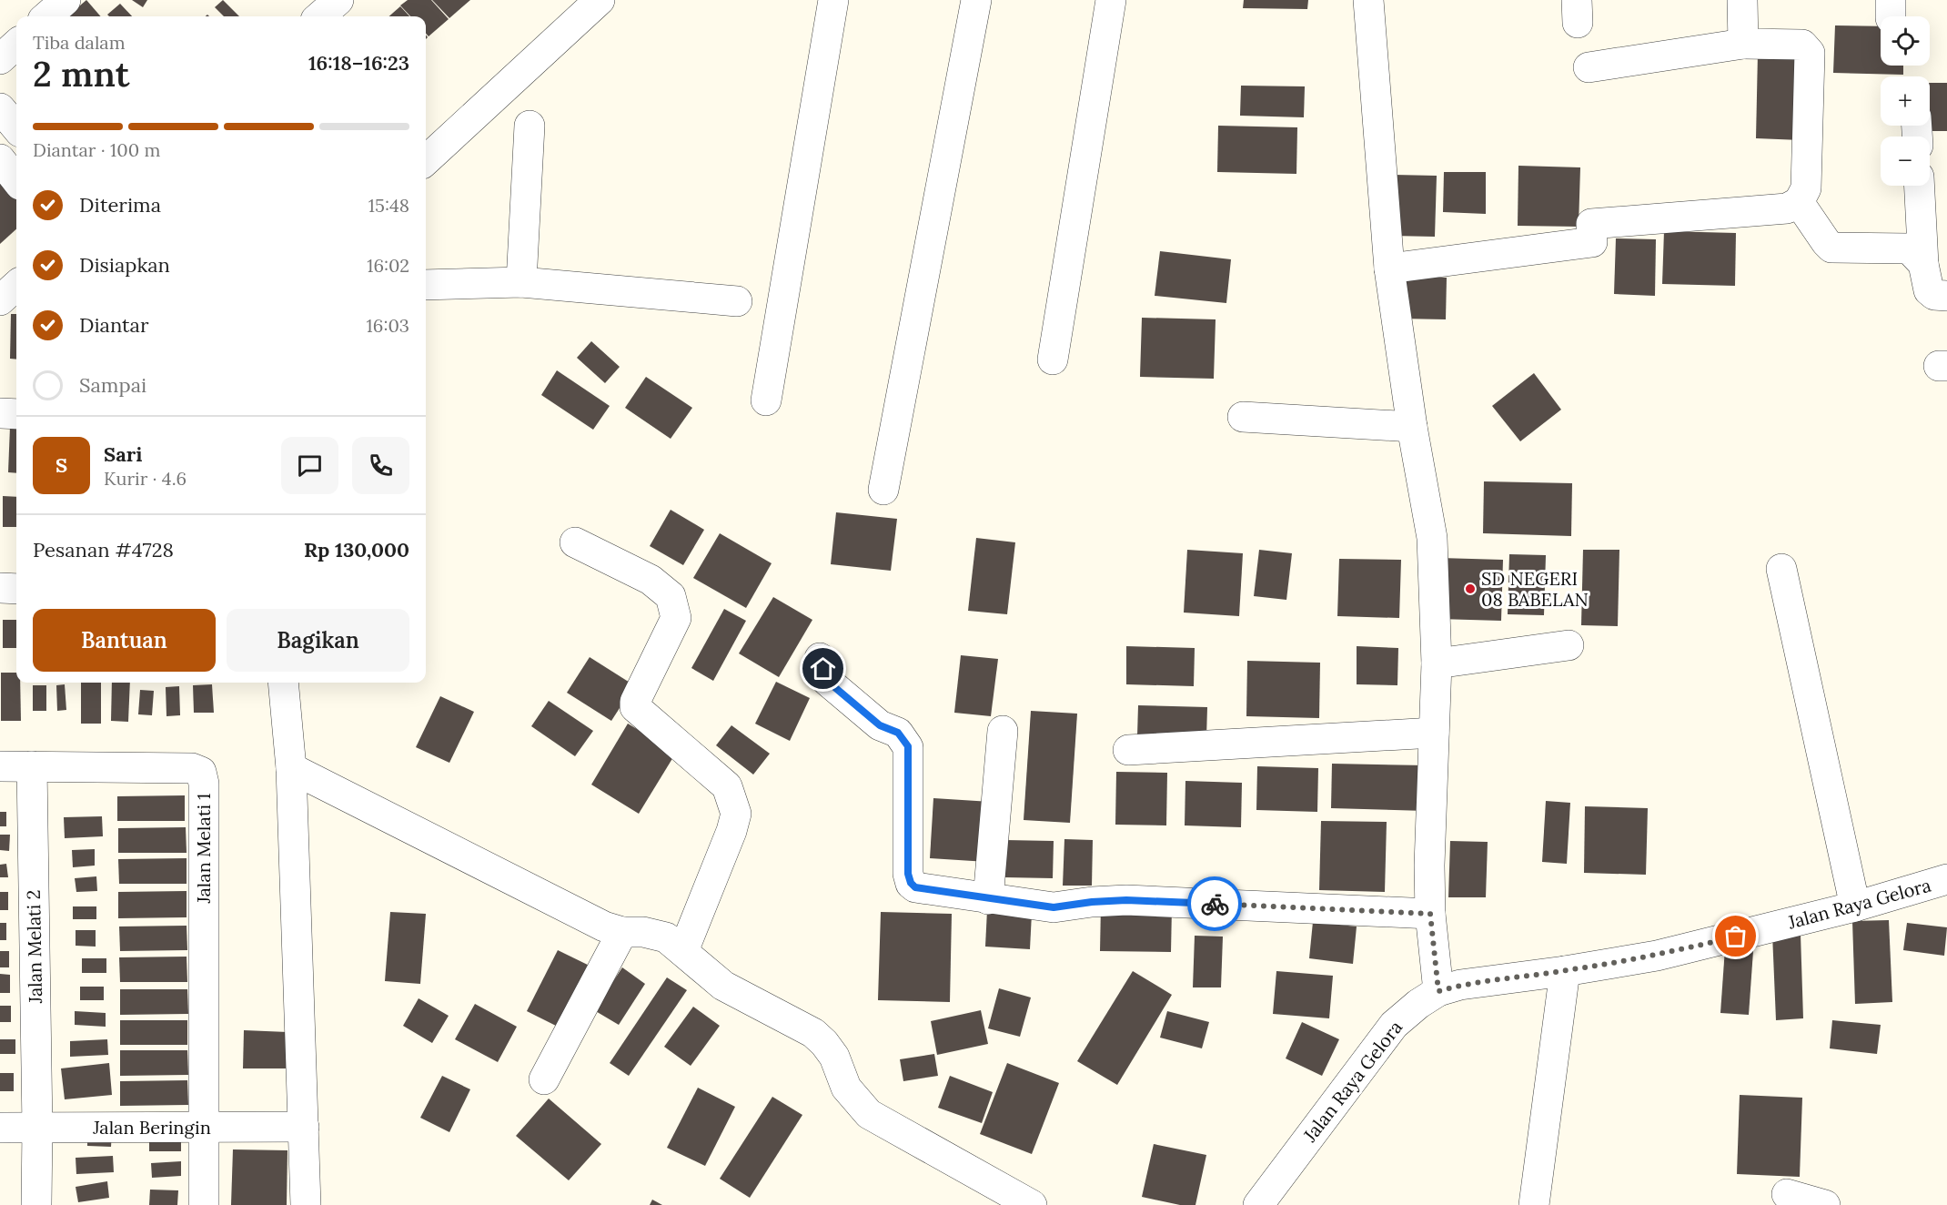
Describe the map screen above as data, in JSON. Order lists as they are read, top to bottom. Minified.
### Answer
{"streets":{"street":["Jalan Melati 1","Jalan Raya Gelora","Jalan Melati 2","Jalan Beringin"]},"crossings":[["Jalan Melati 1","Jalan Melati 2"],["Jalan Melati 1","Jalan Beringin"],["Jalan Melati 2","Jalan Beringin"]],"places":["SD NEGERI 08 BABELAN"],"page":{"map_buttons":["+","−"],"heading":["2 mnt","Tiba dalam","16:18–16:23"],"panel":["Sari","Kurir · 4.6","Pesanan #4728","Rp 130,000"],"bar":"Diantar · 100 m","list":[["Diterima","15:48"],["Disiapkan","16:02"],["Diantar","16:03"],"Sampai"],"round":"S","buttons":["Bantuan","Bagikan"]}}
